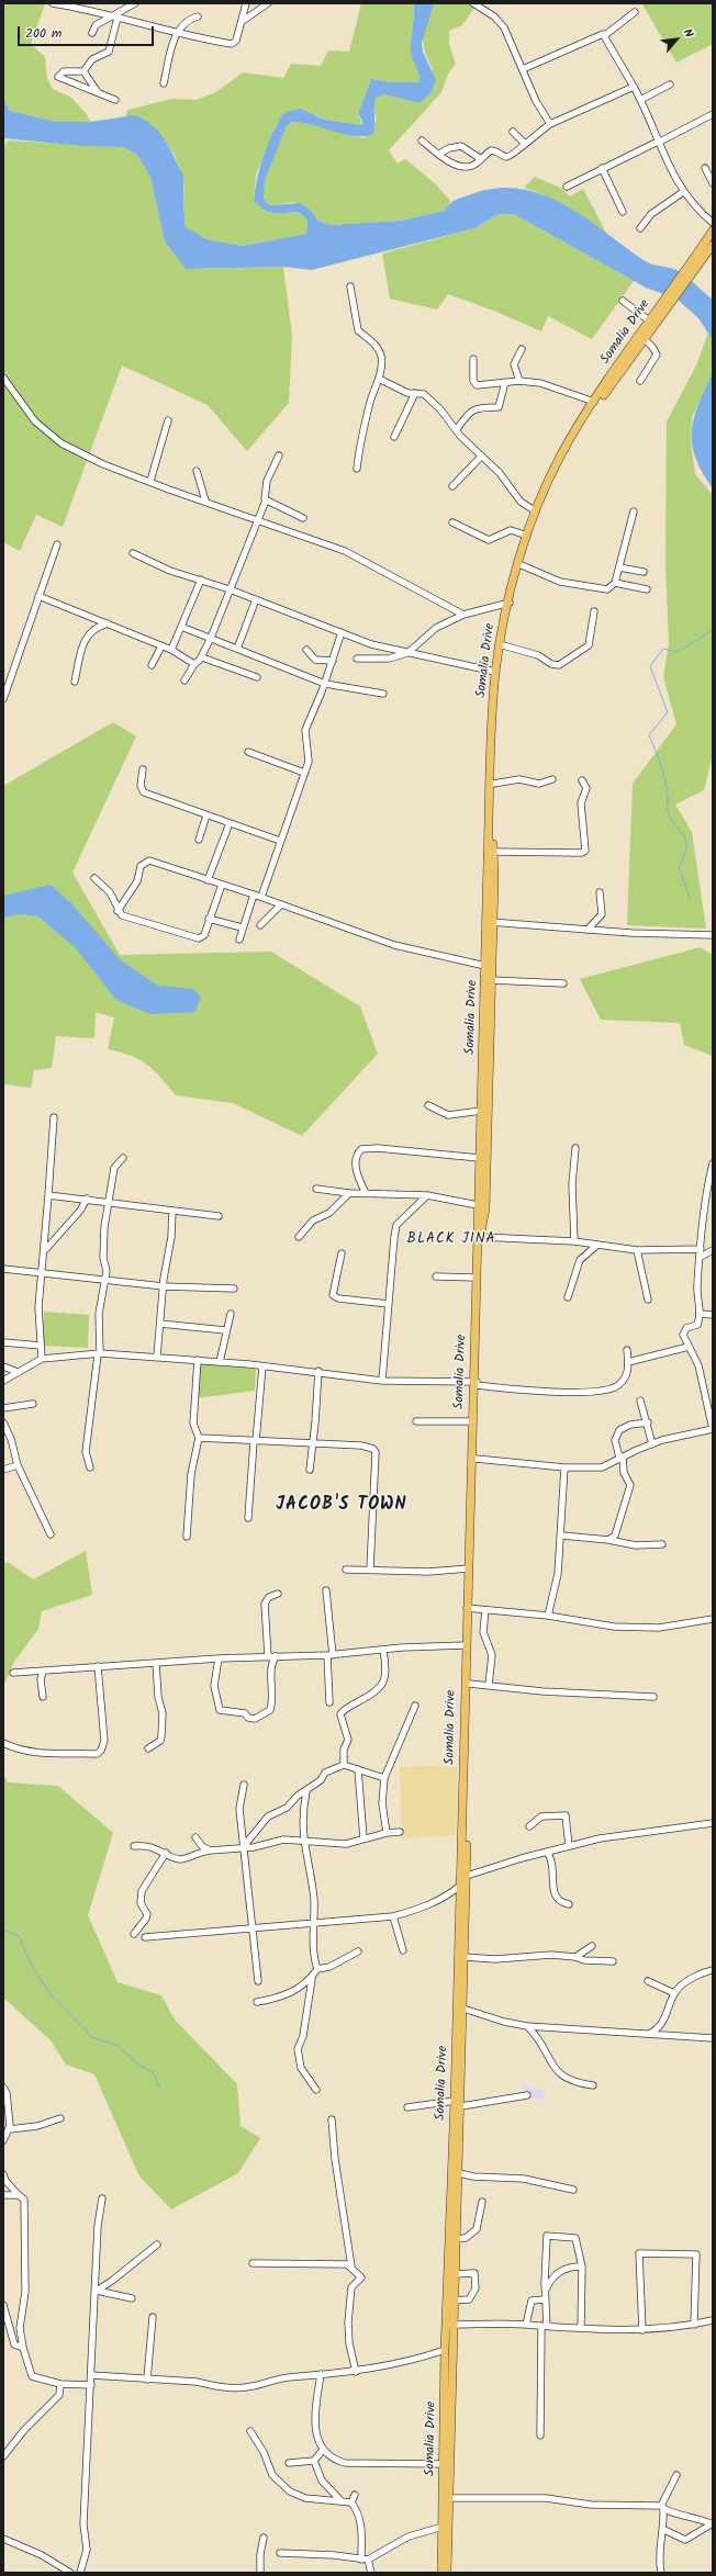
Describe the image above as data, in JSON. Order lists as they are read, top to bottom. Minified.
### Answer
{"streets":{"main road":["Somalia Drive"]},"districts":["BLACK JINA","JACOB'S TOWN"],"scale_bar":"200 m","north":"top right"}
